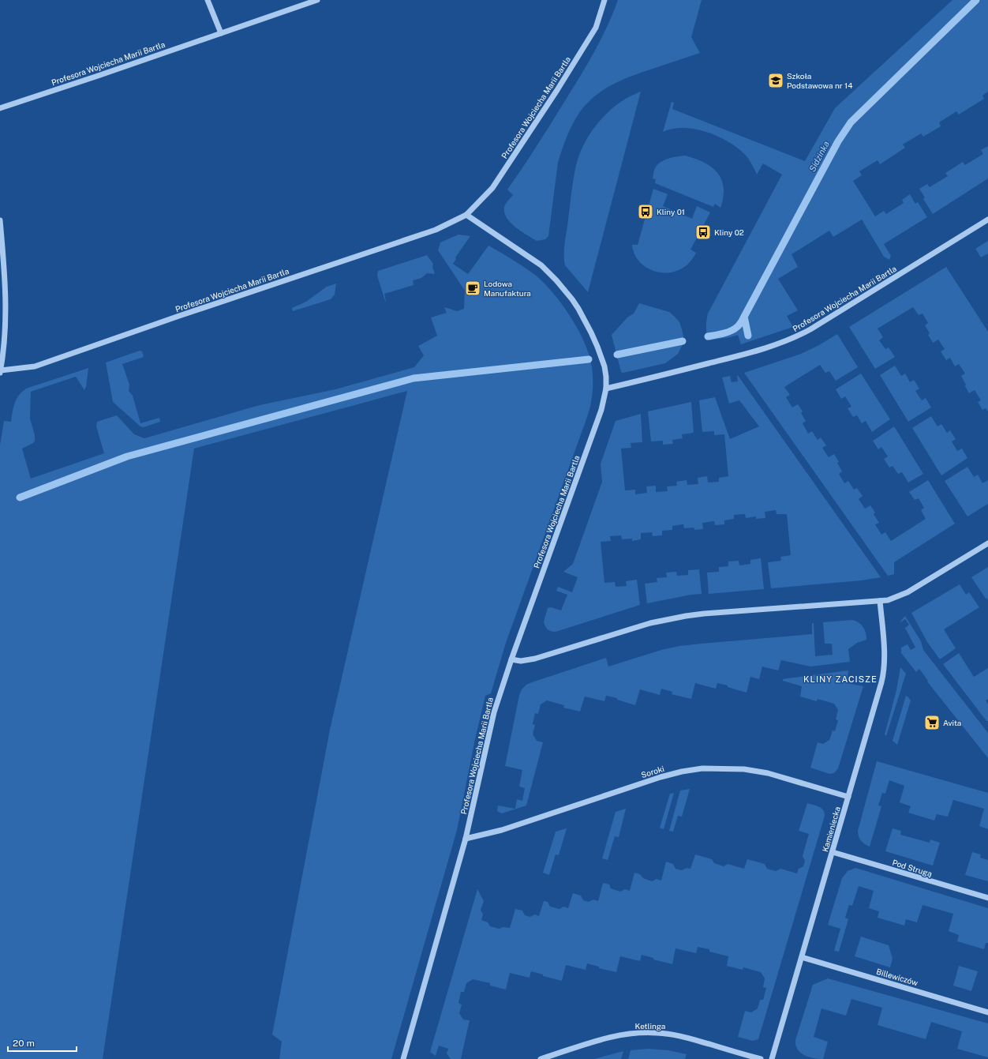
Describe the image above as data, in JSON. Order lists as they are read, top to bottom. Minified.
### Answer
{"streets":{"street":["Profesora Wojciecha Marii Bartla","Soroki","Kamieniecka","Pod Strugą","Billewiczów","Ketlinga"]},"crossings":[["Profesora Wojciecha Marii Bartla","Soroki"],["Soroki","Kamieniecka"],["Kamieniecka","Pod Strugą"],["Kamieniecka","Billewiczów"]],"districts":["KLINY ZACISZE"],"water":["Sidzinka"],"places":{"school or university":["Szkoła Podstawowa nr 14"],"bus stop":["Kliny 01","Kliny 02"],"cafe":["Lodowa Manufaktura"],"supermarket":["Avita"]},"scale_bar":"20 m"}
